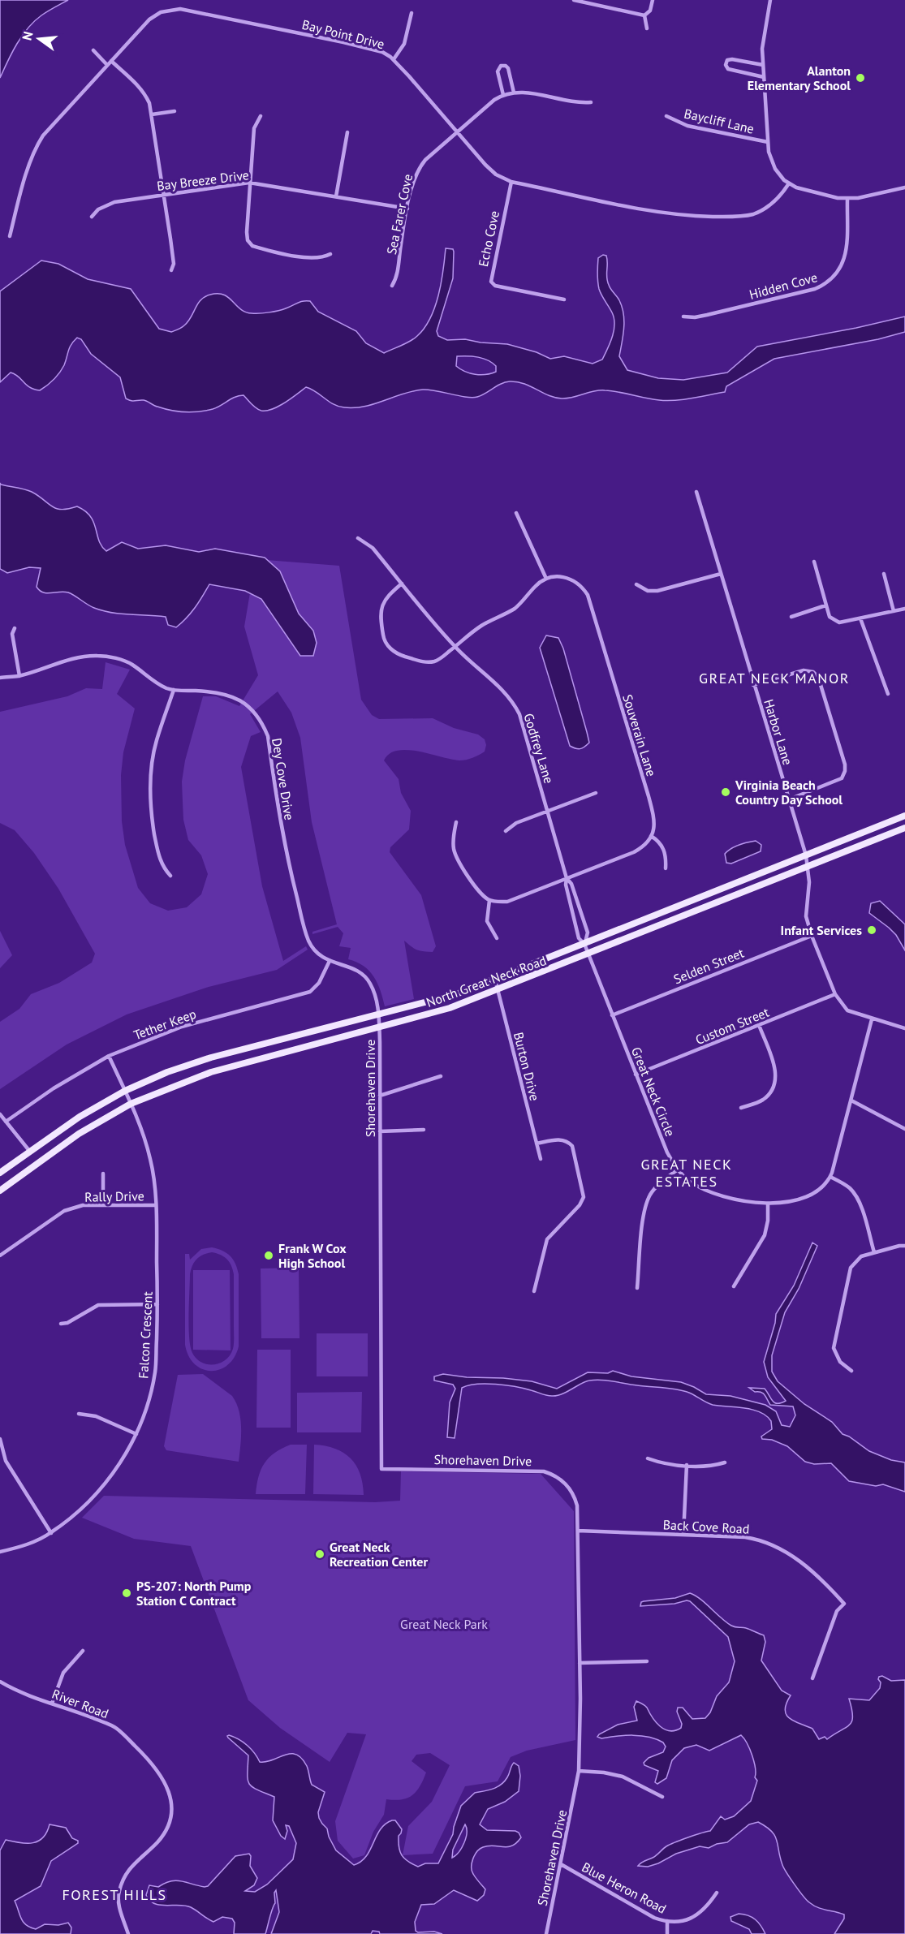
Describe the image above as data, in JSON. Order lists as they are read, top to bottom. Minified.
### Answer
{"streets":{"main road":["North Great Neck Road"],"street":["Bay Point Drive","Baycliff Lane","Bay Breeze Drive","Sea Farer Cove","Echo Cove","Hidden Cove","Harbor Lane","Souverain Lane","Godfrey Lane","Dey Cove Drive","Selden Street","Tether Keep","Custom Street","Burton Drive","Shorehaven Drive","Great Neck Circle","Rally Drive","Falcon Crescent","Back Cove Road","River Road","Blue Heron Road"]},"crossings":[["Bay Point Drive","Sea Farer Cove"],["Bay Point Drive","Echo Cove"],["Bay Breeze Drive","Sea Farer Cove"],["Harbor Lane","Selden Street"],["Harbor Lane","North Great Neck Road"],["Harbor Lane","Custom Street"],["Godfrey Lane","North Great Neck Road"],["Godfrey Lane","Great Neck Circle"],["Dey Cove Drive","North Great Neck Road"],["Dey Cove Drive","Tether Keep"],["Dey Cove Drive","Shorehaven Drive"],["Selden Street","Great Neck Circle"],["North Great Neck Road","Burton Drive"],["North Great Neck Road","Shorehaven Drive"],["North Great Neck Road","Great Neck Circle"],["North Great Neck Road","Falcon Crescent"],["Tether Keep","Falcon Crescent"],["Custom Street","Great Neck Circle"],["Shorehaven Drive","Back Cove Road"],["Shorehaven Drive","Blue Heron Road"],["Rally Drive","Falcon Crescent"]],"districts":["GREAT NECK MANOR","GREAT NECK ESTATES","FOREST HILLS"],"parks":["Great Neck Park"],"places":["Alanton Elementary School","Virginia Beach Country Day School","Infant Services","Frank W Cox High School","Great Neck Recreation Center","PS-207: North Pump Station C Contract"],"north":"left"}
